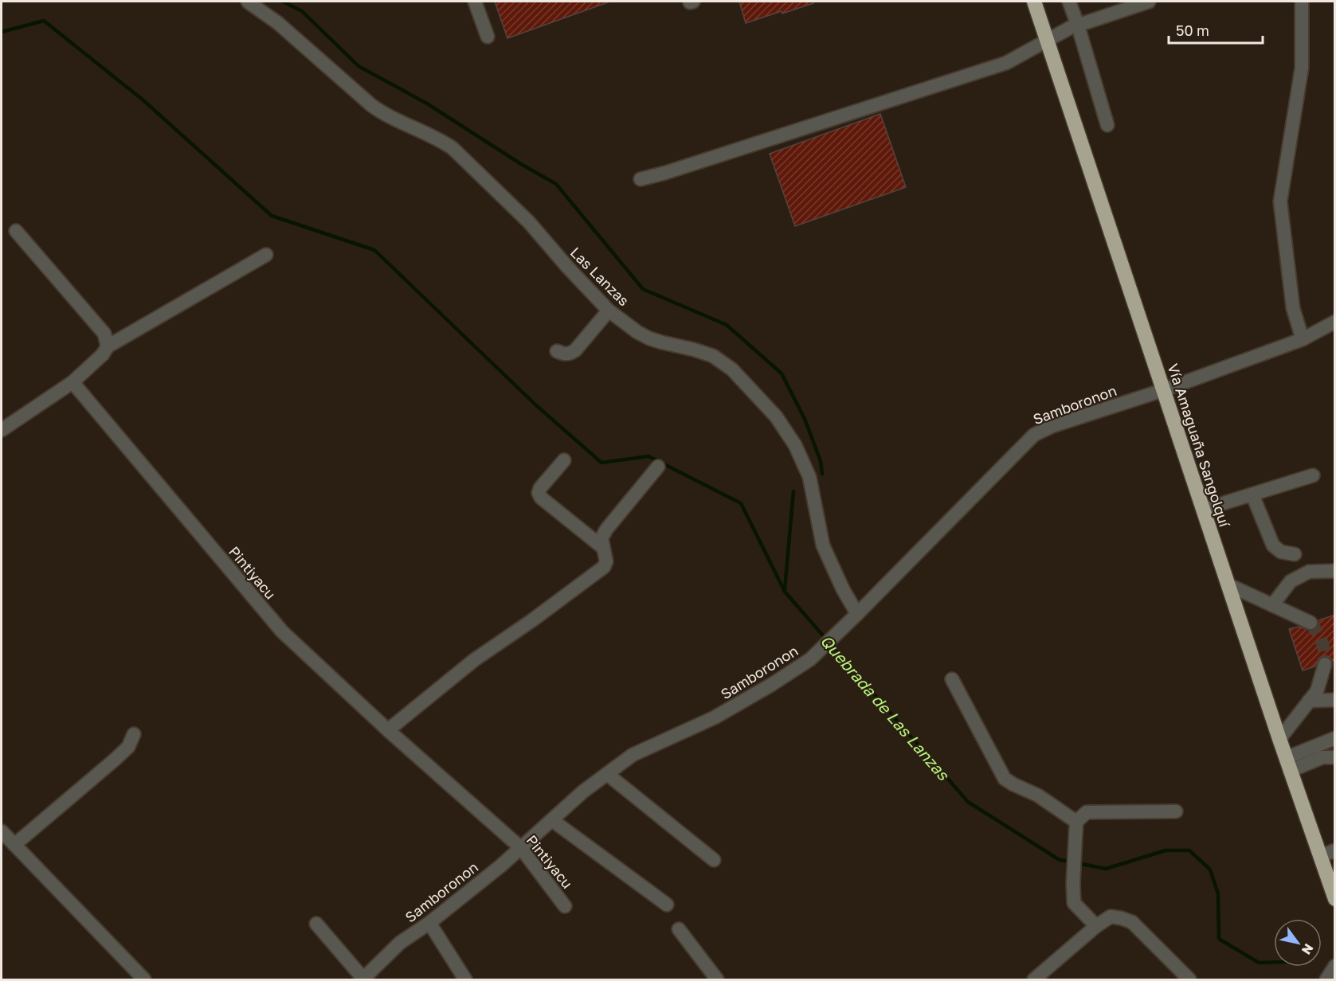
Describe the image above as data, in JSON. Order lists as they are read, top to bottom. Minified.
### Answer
{"streets":{"highway":["Vía Amaguaña Sangolquí"],"street":["Las Lanzas","Samboronon","Pintiyacu"]},"crossings":[["Las Lanzas","Samboronon"],["Samboronon","Vía Amaguaña Sangolquí"],["Samboronon","Pintiyacu"]],"water":["Quebrada de Las Lanzas"],"scale_bar":"50 m","north":"bottom right"}
